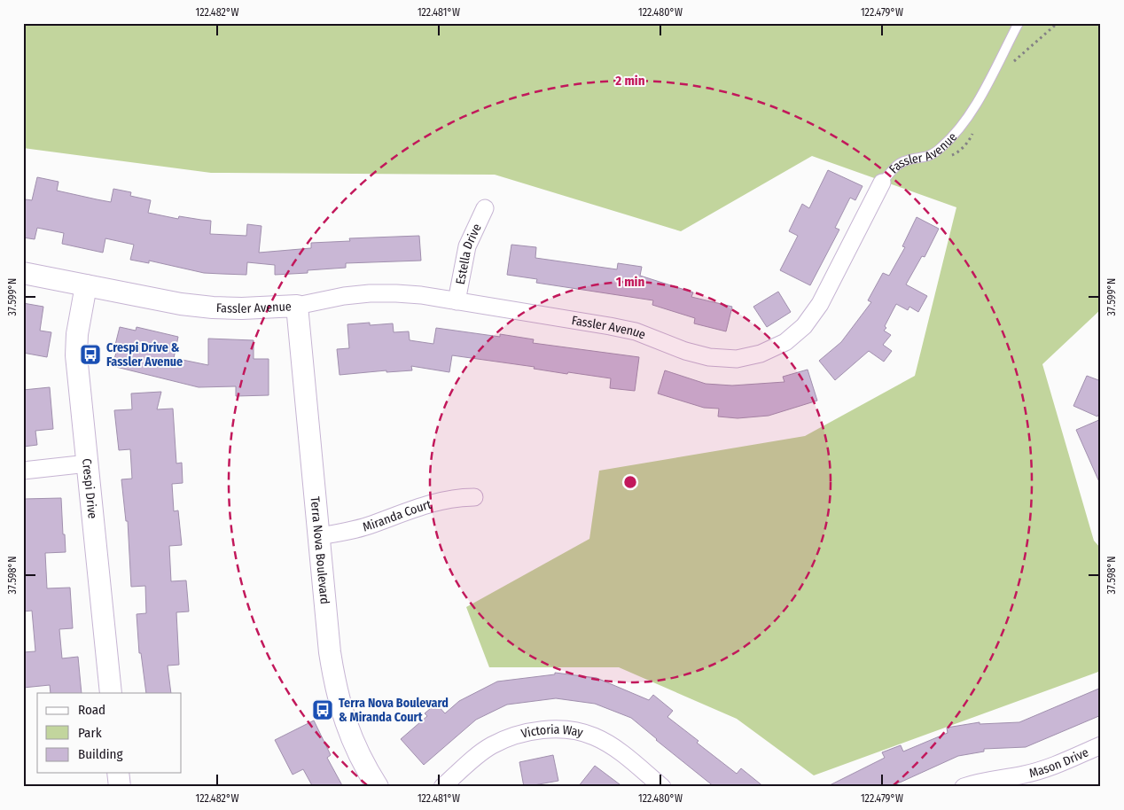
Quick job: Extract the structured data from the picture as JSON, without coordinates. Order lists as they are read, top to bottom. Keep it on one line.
{"streets":{"street":["Fassler Avenue","Estella Drive","Crespi Drive","Miranda Court","Terra Nova Boulevard","Victoria Way","Mason Drive"]},"crossings":[["Fassler Avenue","Estella Drive"],["Fassler Avenue","Crespi Drive"],["Fassler Avenue","Terra Nova Boulevard"],["Miranda Court","Terra Nova Boulevard"]],"places":{"bus stop":["Crespi Drive & Fassler Avenue","Terra Nova Boulevard & Miranda Court"]},"legend":["Road","Park","Building"],"coordinates":["122.482°W","122.481°W","122.480°W","122.479°W","37.599°N","37.598°N"],"rings":["2 min","1 min"]}
